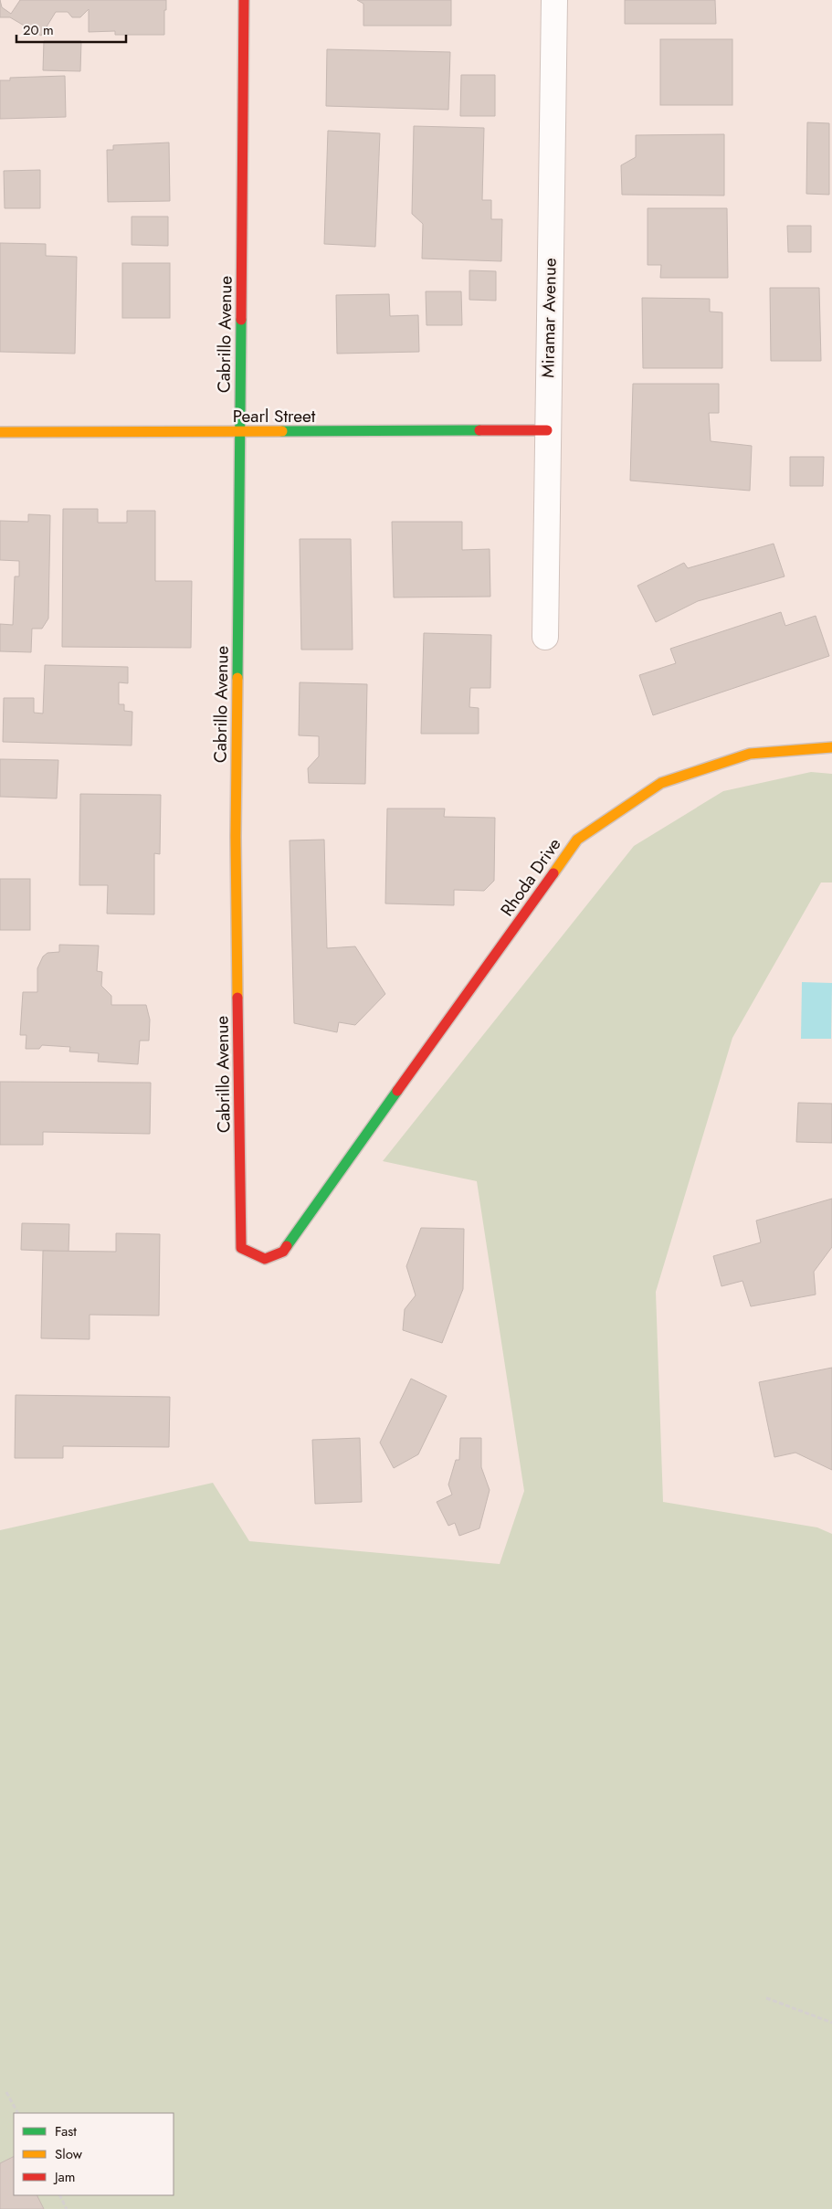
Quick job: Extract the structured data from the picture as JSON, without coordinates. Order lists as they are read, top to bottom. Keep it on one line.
{"streets":{"street":["Miramar Avenue","Cabrillo Avenue","Pearl Street","Rhoda Drive"]},"crossings":[["Miramar Avenue","Pearl Street"],["Cabrillo Avenue","Pearl Street"],["Cabrillo Avenue","Rhoda Drive"]],"legend":["Fast","Slow","Jam"],"scale_bar":"20 m"}
